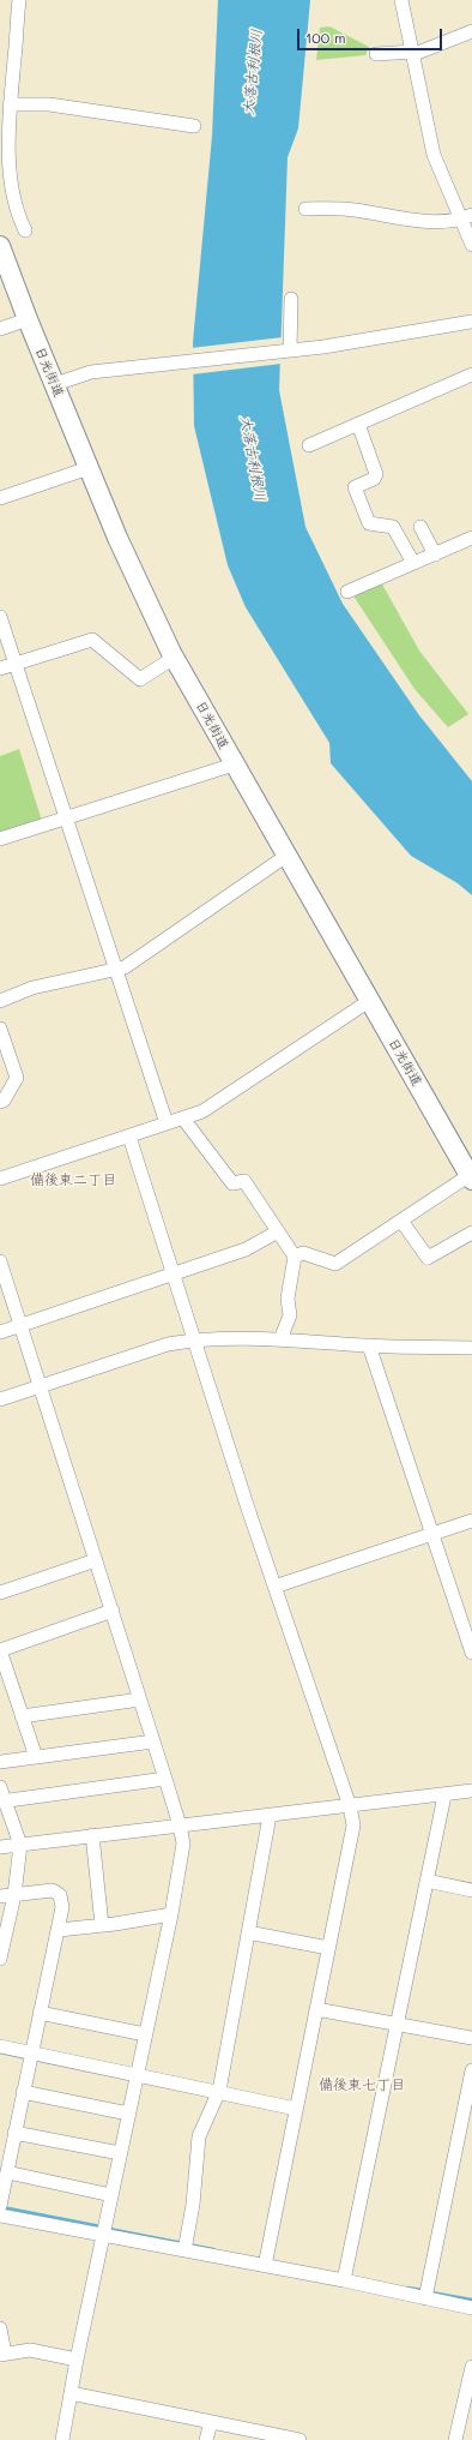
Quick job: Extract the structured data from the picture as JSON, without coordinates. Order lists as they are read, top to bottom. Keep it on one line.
{"streets":{"highway":["日光街道"]},"districts":["備後東二丁目","備後東七丁目"],"water":["大落古利根川"],"scale_bar":"100 m"}
